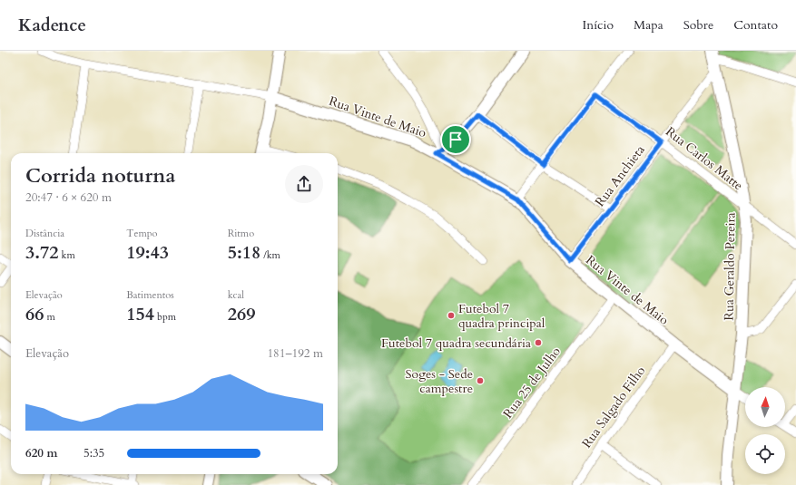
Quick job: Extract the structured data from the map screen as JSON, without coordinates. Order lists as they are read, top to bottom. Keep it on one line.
{"streets":{"street":["Rua Vinte de Maio","Rua Carlos Matte","Rua Anchieta","Rua Geraldo Pereira","Rua 25 de Julho","Rua Salgado Filho"]},"crossings":[["Rua Vinte de Maio","Rua Anchieta"],["Rua Vinte de Maio","Rua Geraldo Pereira"],["Rua Vinte de Maio","Rua 25 de Julho"],["Rua Vinte de Maio","Rua Salgado Filho"],["Rua Carlos Matte","Rua Anchieta"],["Rua Carlos Matte","Rua Geraldo Pereira"],["Rua Anchieta","Rua Geraldo Pereira"]],"places":["Futebol 7 quadra principal","Futebol 7 quadra secundária","Soges - Sede campestre"],"north":"top","page":{"header":"Kadence","nav":["Início","Mapa","Sobre","Contato"],"heading":["Corrida noturna","20:47 · 6 × 620 m"],"stats":[["Distância","3.72 km"],["Tempo","19:43"],["Ritmo","5:18 /km"],["Elevação","66 m"],["Batimentos","154 bpm"],["kcal","269"]],"chart":["Elevação","181–192 m"],"list":[{"name":"620 m","note":"5:35"}]}}
